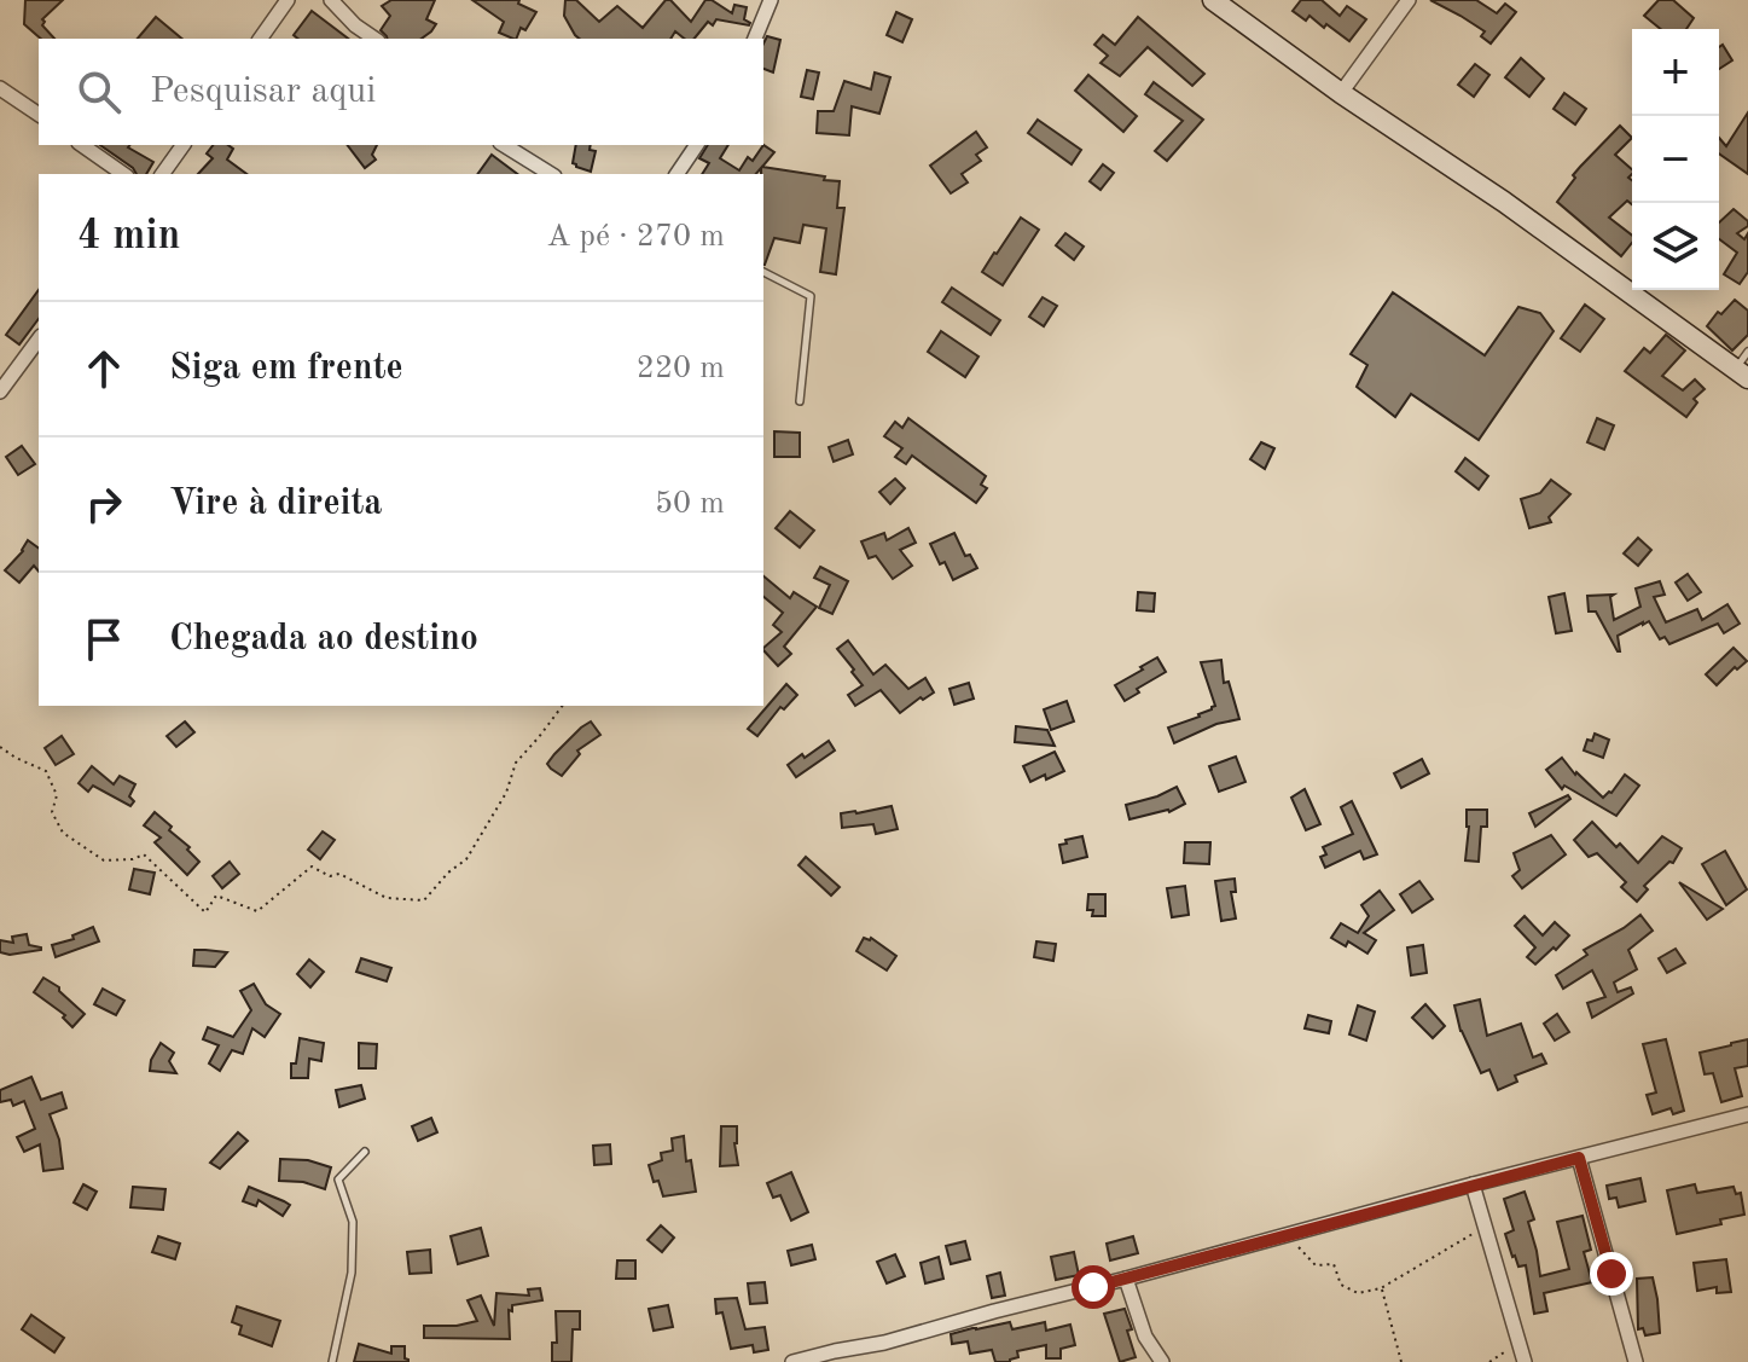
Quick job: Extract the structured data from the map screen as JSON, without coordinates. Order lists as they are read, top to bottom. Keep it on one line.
{"page":{"map_buttons":["+","−"],"search":"Pesquisar aqui","heading":["4 min","A pé · 270 m"],"list":[["Siga em frente","220 m"],["Vire à direita","50 m"],"Chegada ao destino"]}}
